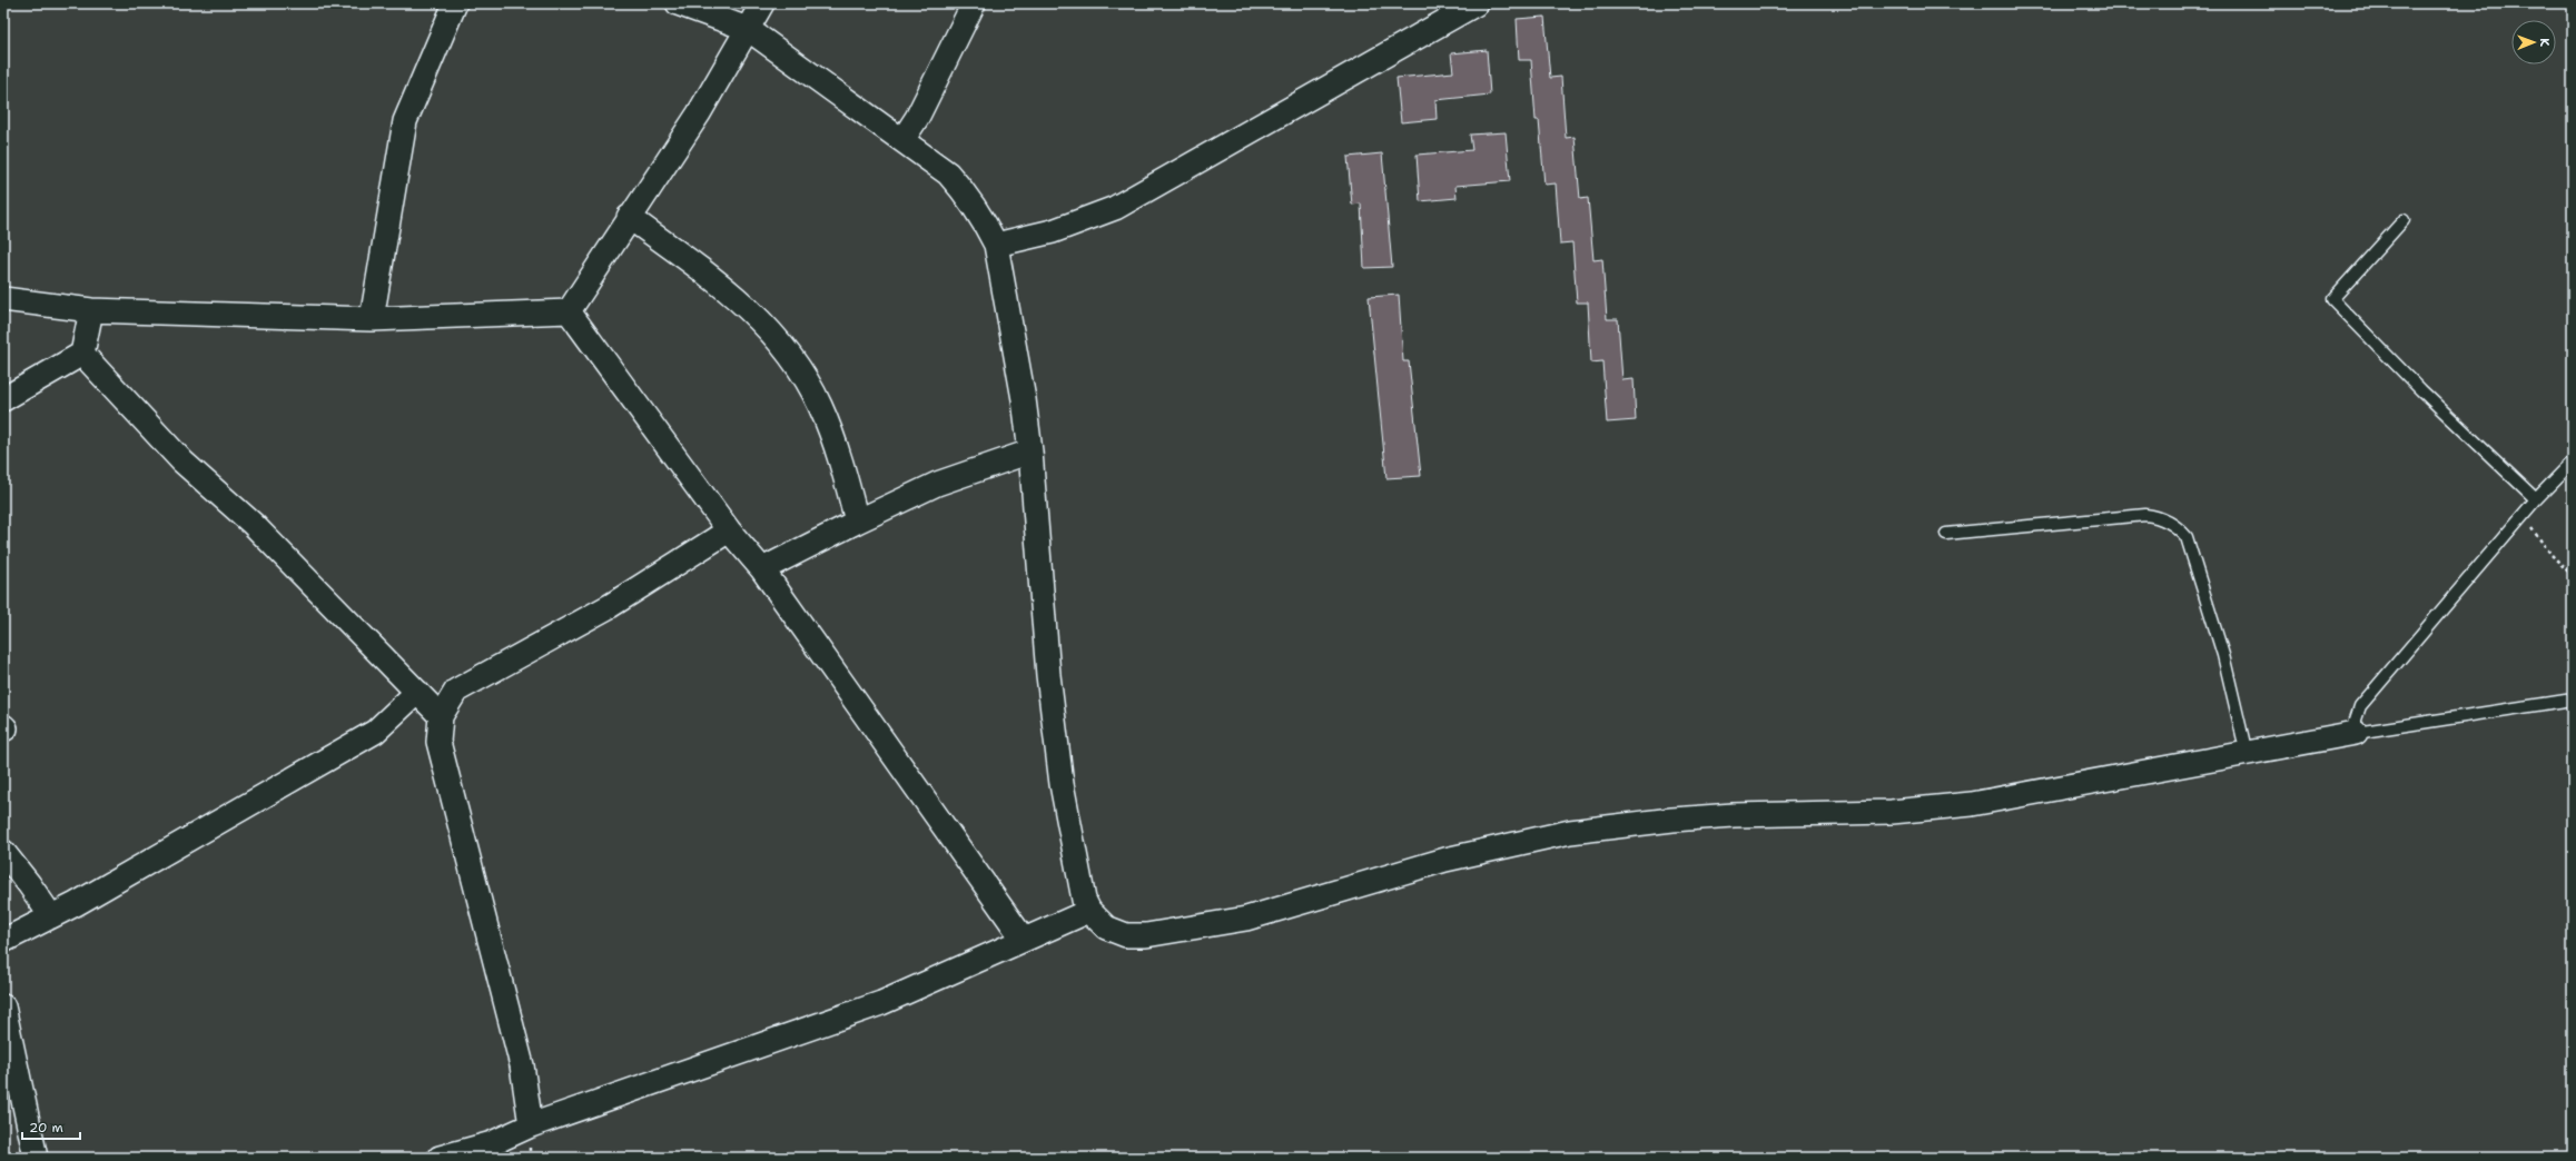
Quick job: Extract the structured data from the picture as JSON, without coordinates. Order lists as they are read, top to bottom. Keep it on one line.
{"scale_bar":"20 m","north":"right"}
